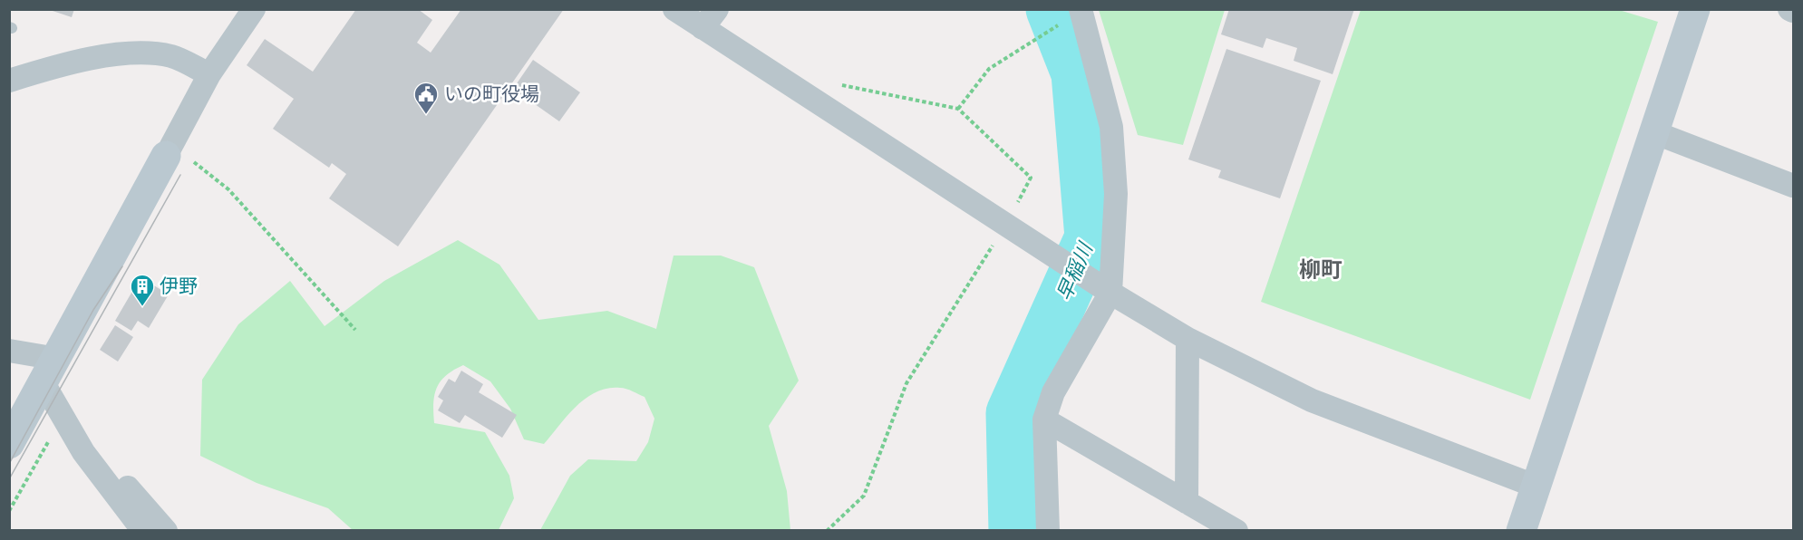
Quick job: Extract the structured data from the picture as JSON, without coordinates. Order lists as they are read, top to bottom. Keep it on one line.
{"districts":["柳町"],"water":["早稲川"],"places":{"public building":["いの町役場"],"building":["伊野"]}}
